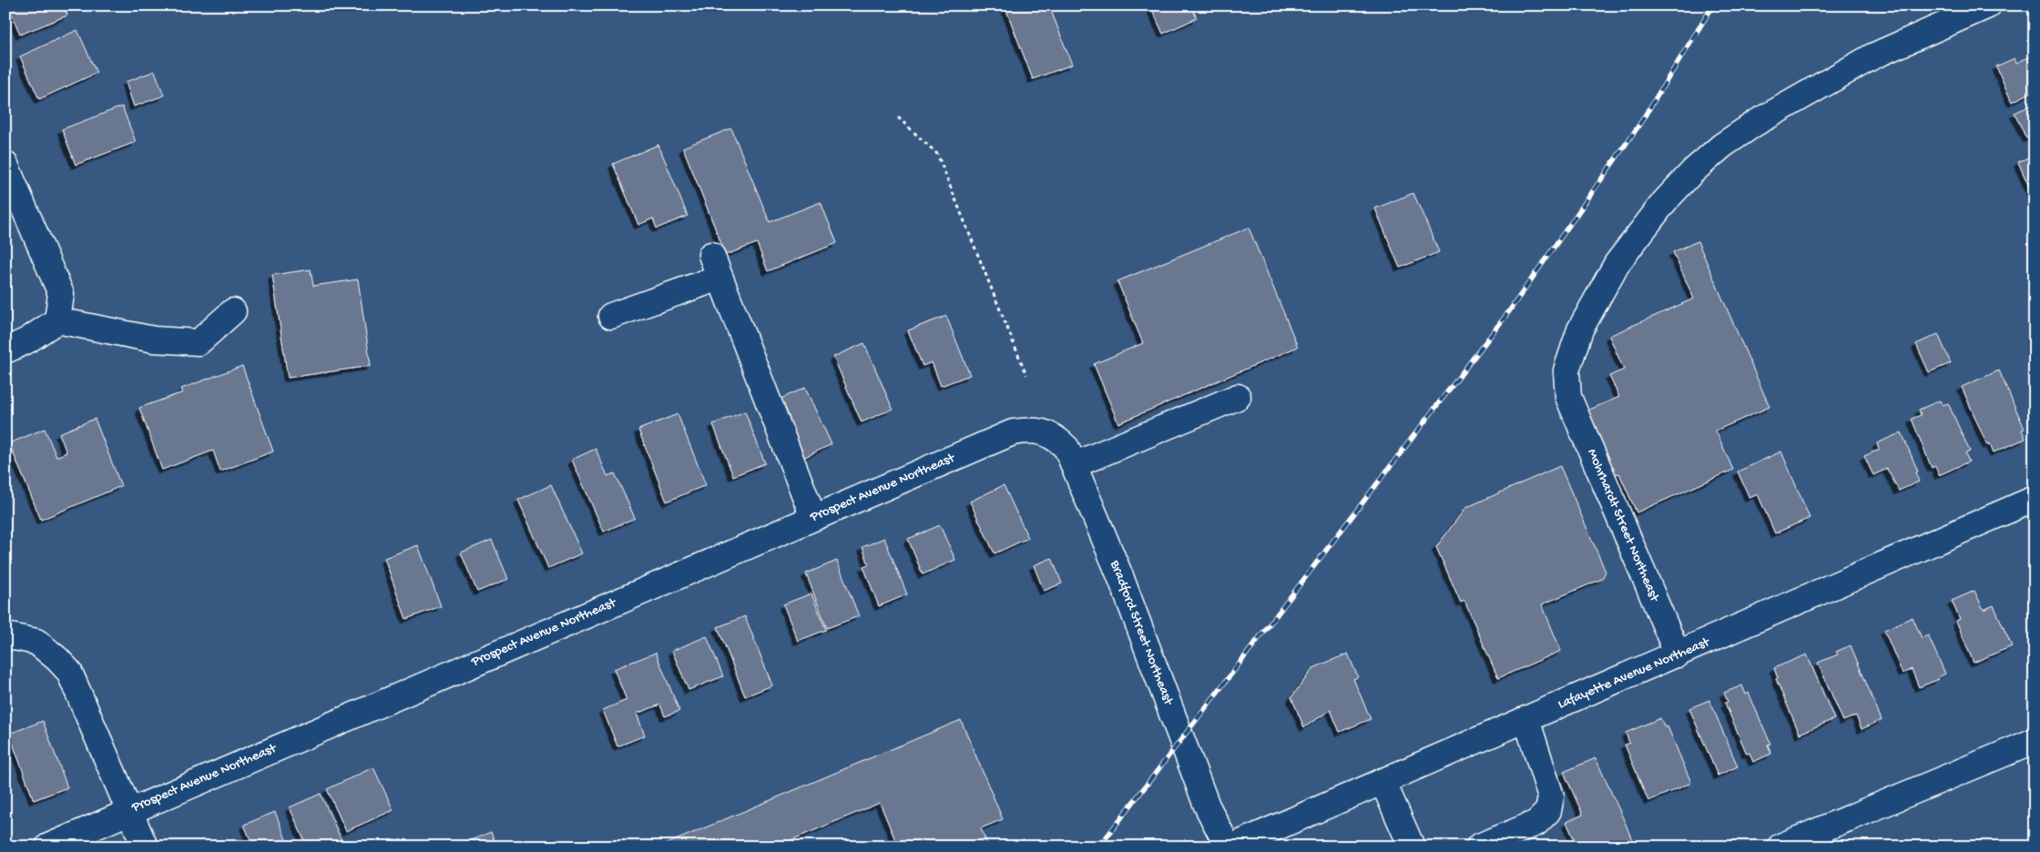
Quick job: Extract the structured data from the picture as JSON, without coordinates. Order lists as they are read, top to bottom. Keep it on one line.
{"streets":{"street":["Prospect Avenue Northeast","Mohrhardt Street Northeast","Bradford Street Northeast","Lafayette Avenue Northeast"]},"crossings":[["Prospect Avenue Northeast","Bradford Street Northeast"],["Mohrhardt Street Northeast","Lafayette Avenue Northeast"]]}
